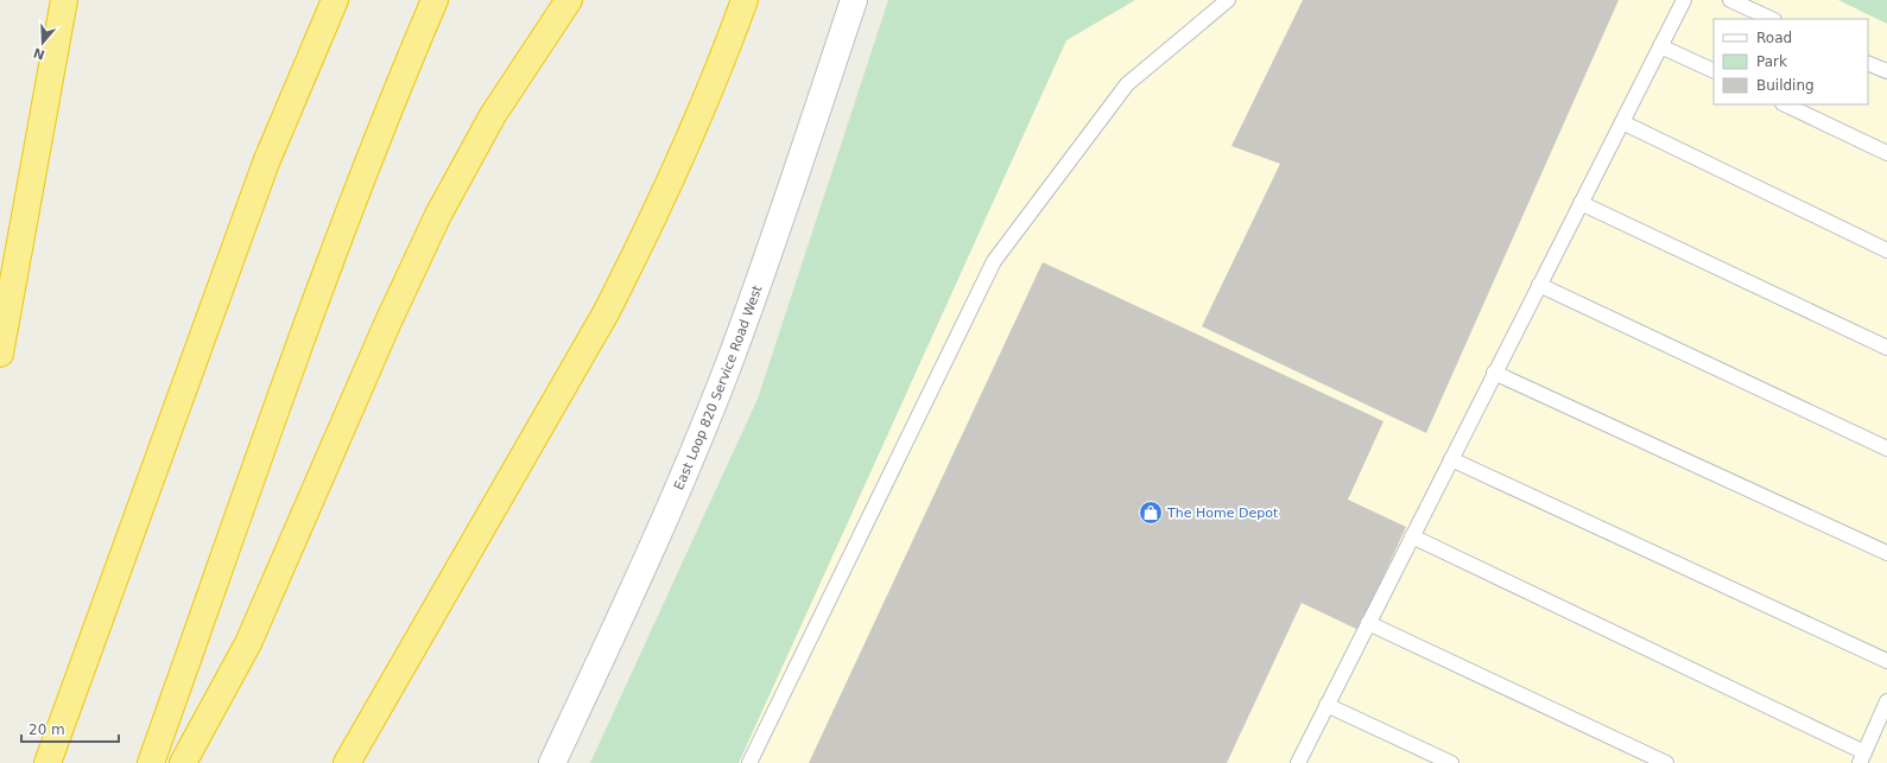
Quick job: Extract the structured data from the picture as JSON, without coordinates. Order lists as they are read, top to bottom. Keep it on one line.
{"streets":{"main road":["East Loop 820 Service Road West"]},"places":{"shop":["The Home Depot"]},"legend":["Road","Park","Building"],"scale_bar":"20 m","north":"bottom"}
